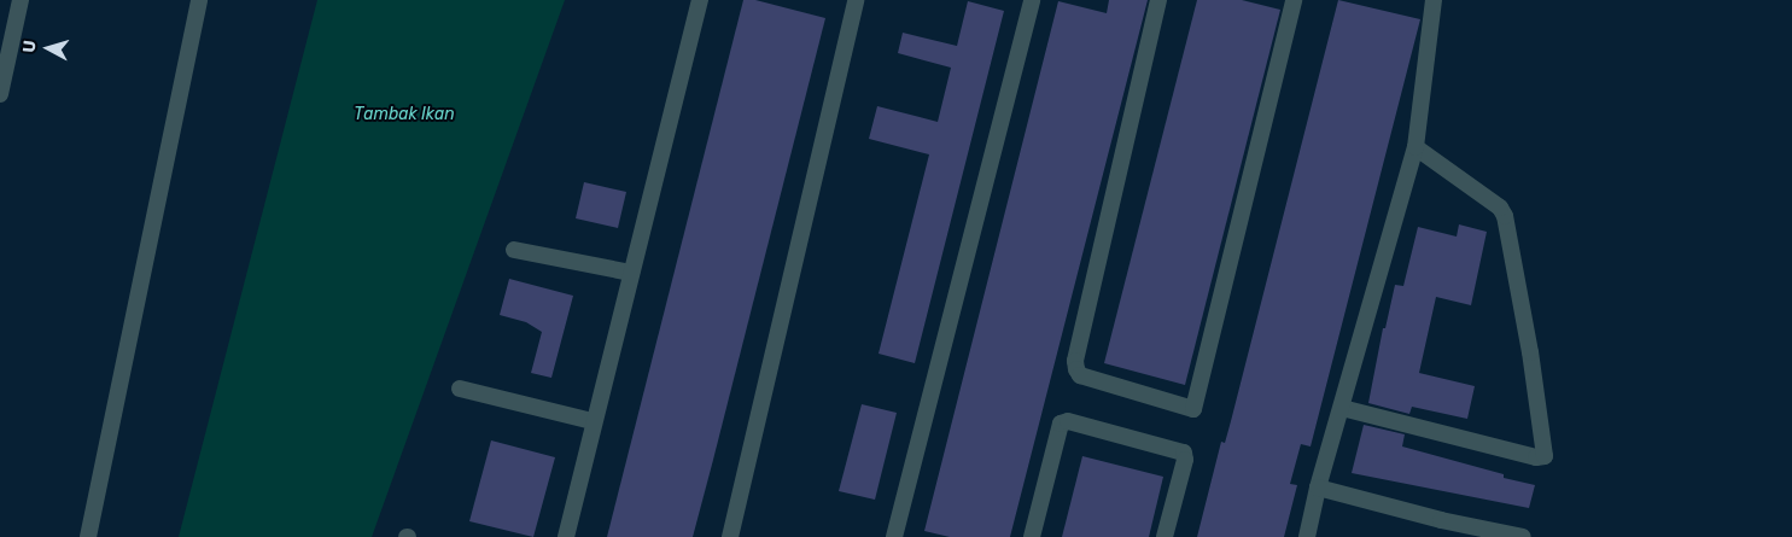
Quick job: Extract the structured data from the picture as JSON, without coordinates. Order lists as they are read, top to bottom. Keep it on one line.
{"water":["Tambak Ikan"],"north":"left"}
